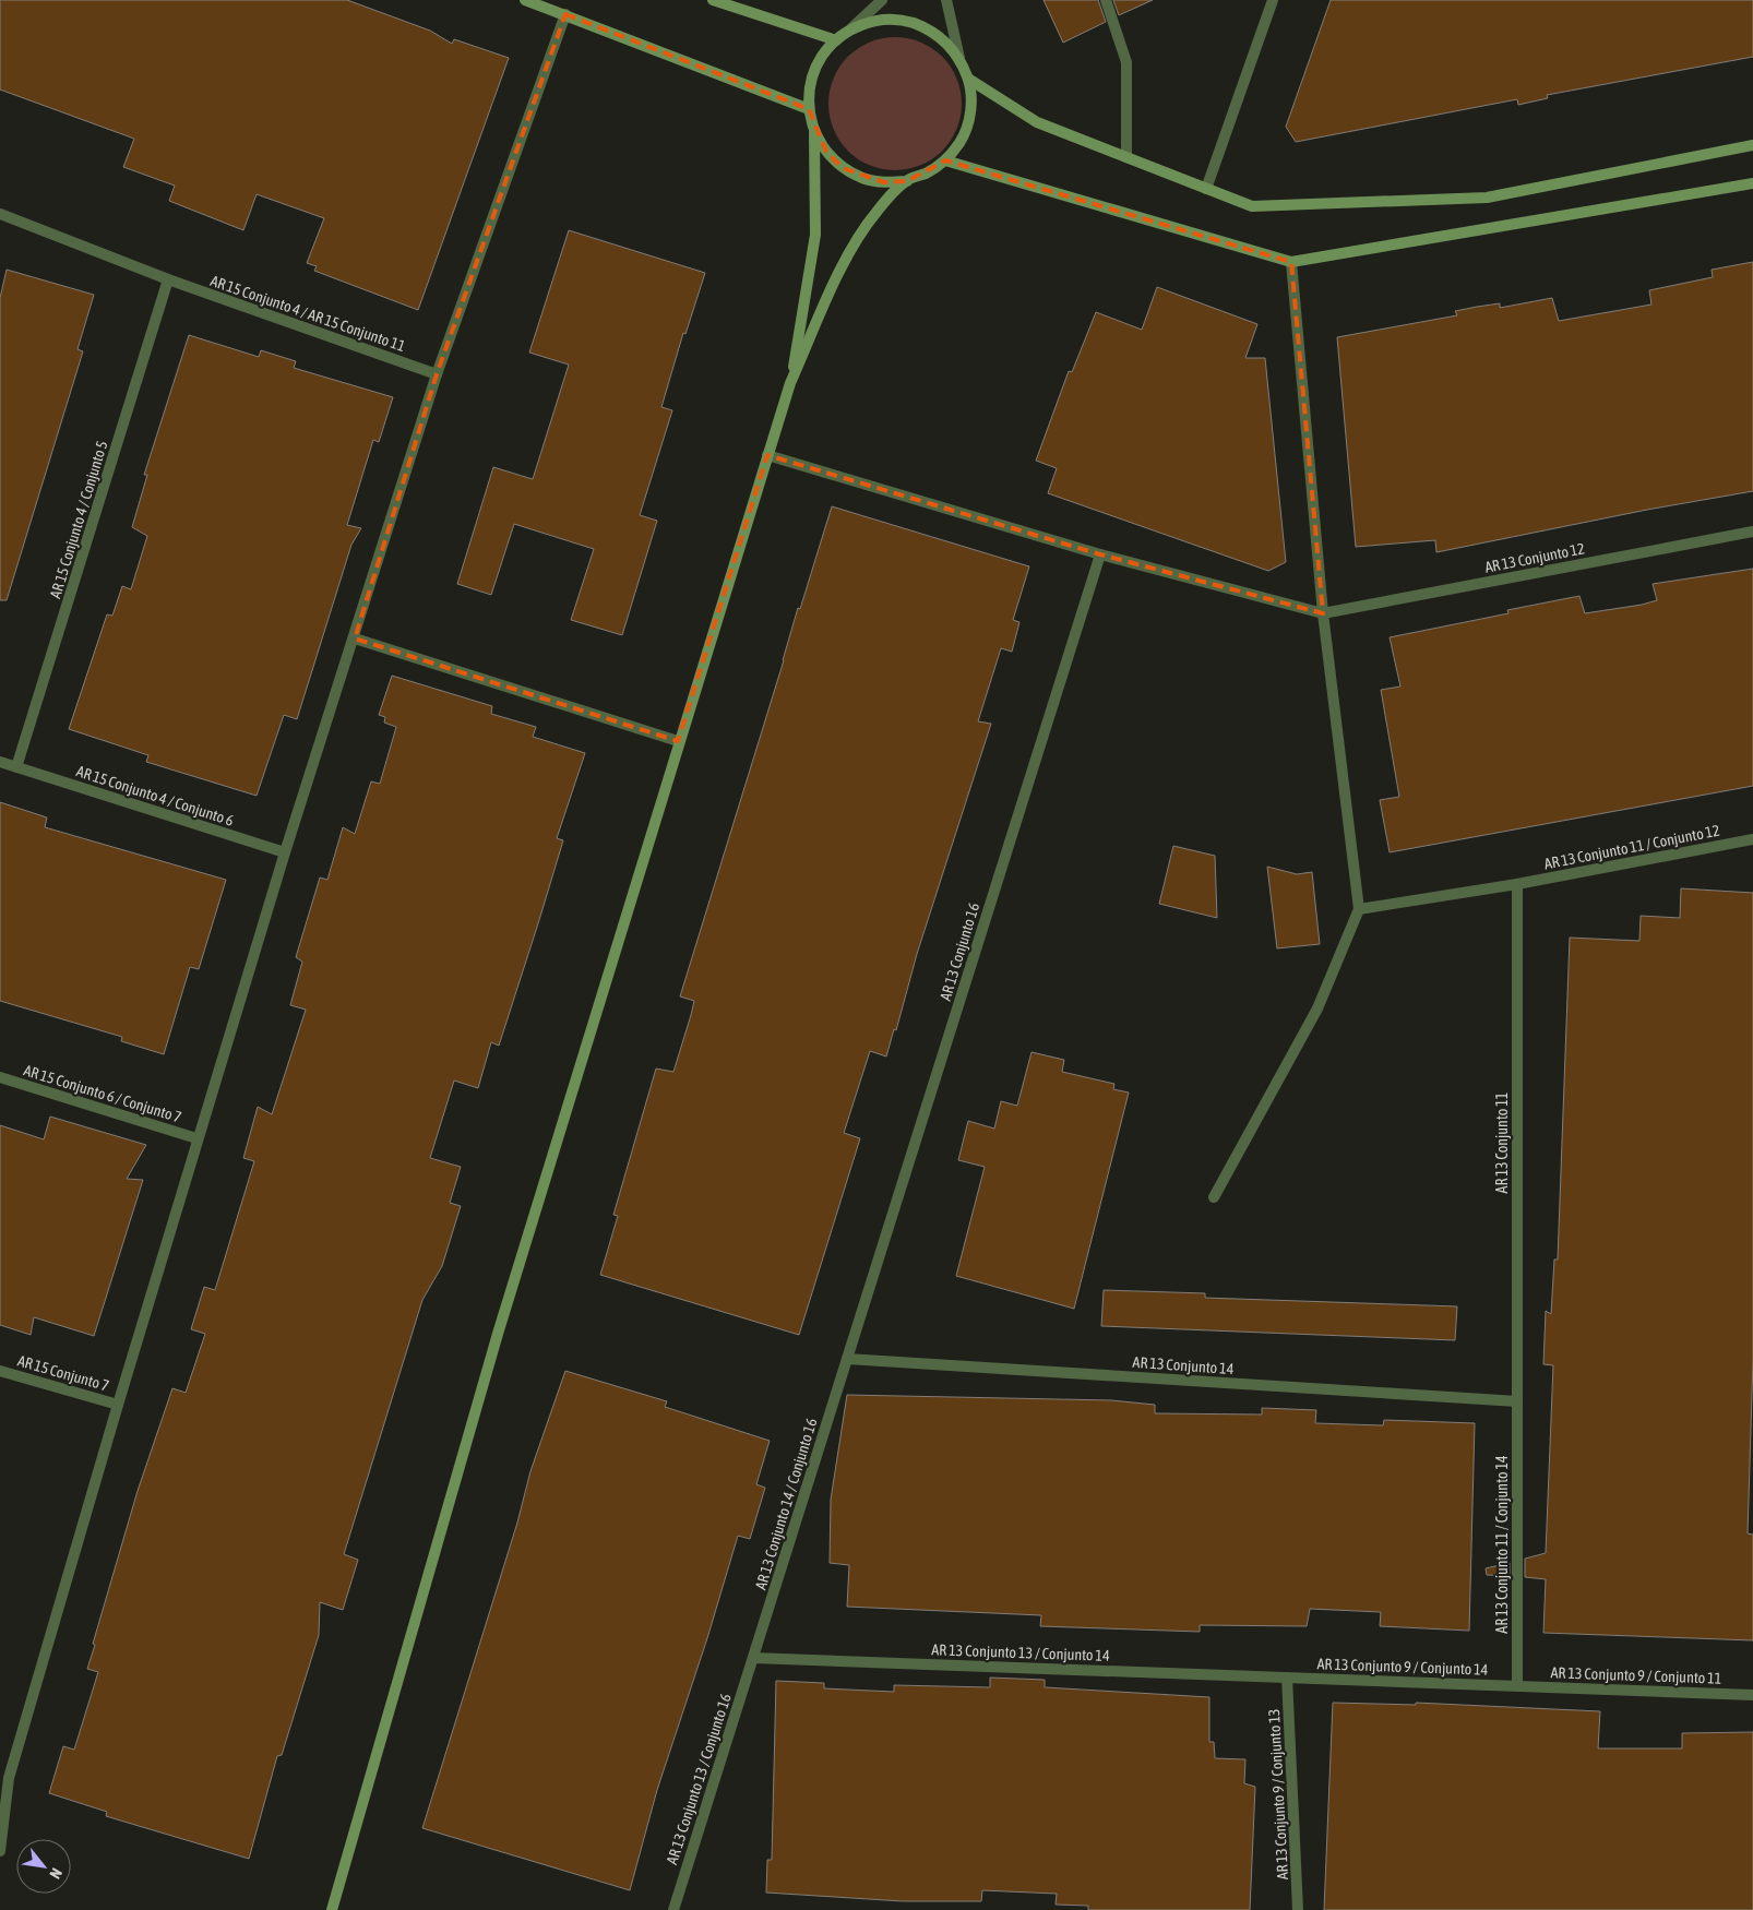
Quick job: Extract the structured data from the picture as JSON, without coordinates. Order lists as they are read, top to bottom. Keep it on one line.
{"streets":{"street":["AR 15 Conjunto 4 / AR 15 Conjunto 11","AR 15 Conjunto 4 / Conjunto 5","AR 13 Conjunto 12","AR 15 Conjunto 4 / Conjunto 6","AR 13 Conjunto 11 / Conjunto 12","AR 13 Conjunto 16","AR 15 Conjunto 6 / Conjunto 7","AR 13 Conjunto 11","AR 13 Conjunto 14","AR 15 Conjunto 7","AR 13 Conjunto 14 / Conjunto 16","AR 13 Conjunto 11 / Conjunto 14","AR 13 Conjunto 13 / Conjunto 14","AR 13 Conjunto 9 / Conjunto 14","AR 13 Conjunto 9 / Conjunto 11","AR 13 Conjunto 13 / Conjunto 16","AR 13 Conjunto 9 / Conjunto 13"]},"crossings":[["AR 15 Conjunto 4 / AR 15 Conjunto 11","AR 15 Conjunto 4 / Conjunto 5"],["AR 15 Conjunto 4 / Conjunto 5","AR 15 Conjunto 4 / Conjunto 6"],["AR 13 Conjunto 11 / Conjunto 12","AR 13 Conjunto 11"],["AR 13 Conjunto 16","AR 13 Conjunto 14"],["AR 13 Conjunto 16","AR 13 Conjunto 14 / Conjunto 16"],["AR 13 Conjunto 11","AR 13 Conjunto 14"],["AR 13 Conjunto 11","AR 13 Conjunto 11 / Conjunto 14"],["AR 13 Conjunto 14","AR 13 Conjunto 14 / Conjunto 16"],["AR 13 Conjunto 14","AR 13 Conjunto 11 / Conjunto 14"],["AR 13 Conjunto 14 / Conjunto 16","AR 13 Conjunto 13 / Conjunto 14"],["AR 13 Conjunto 14 / Conjunto 16","AR 13 Conjunto 13 / Conjunto 16"],["AR 13 Conjunto 11 / Conjunto 14","AR 13 Conjunto 9 / Conjunto 14"],["AR 13 Conjunto 11 / Conjunto 14","AR 13 Conjunto 9 / Conjunto 11"],["AR 13 Conjunto 13 / Conjunto 14","AR 13 Conjunto 9 / Conjunto 14"],["AR 13 Conjunto 13 / Conjunto 14","AR 13 Conjunto 13 / Conjunto 16"],["AR 13 Conjunto 13 / Conjunto 14","AR 13 Conjunto 9 / Conjunto 13"],["AR 13 Conjunto 9 / Conjunto 14","AR 13 Conjunto 9 / Conjunto 11"],["AR 13 Conjunto 9 / Conjunto 14","AR 13 Conjunto 9 / Conjunto 13"]],"north":"bottom right"}
